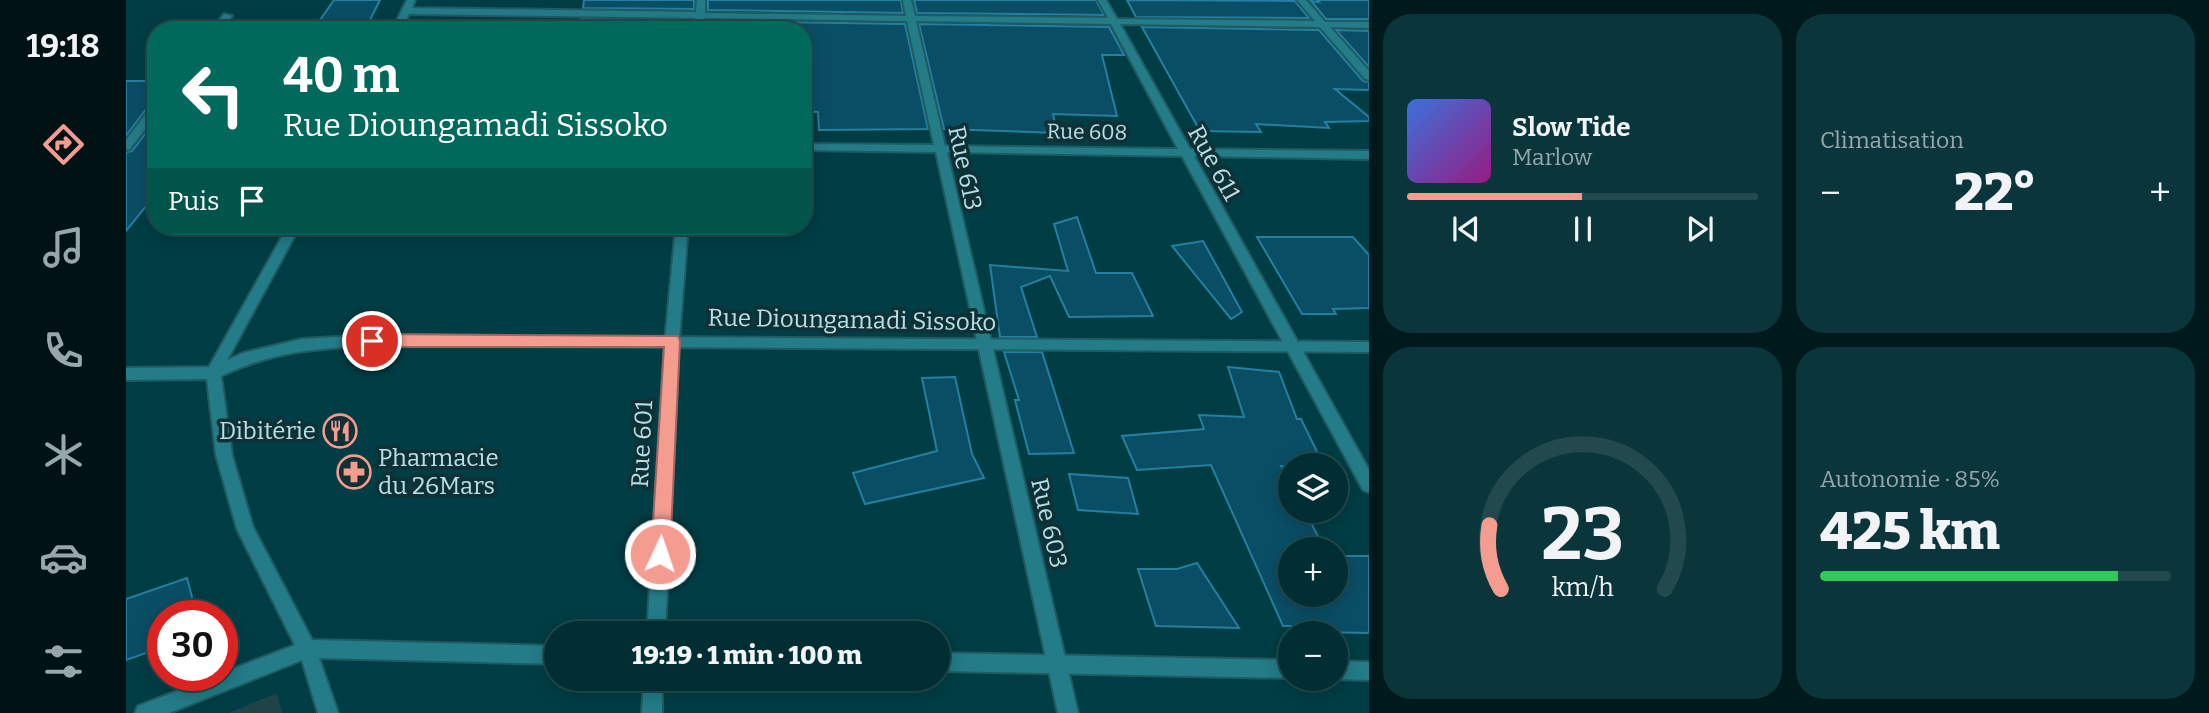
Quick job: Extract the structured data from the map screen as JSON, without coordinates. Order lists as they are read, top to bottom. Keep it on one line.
{"streets":{"street":["Rue 608","Rue 611","Rue 613","Rue Dioungamadi Sissoko","Rue 601","Rue 603"]},"crossings":[["Rue 608","Rue 611"],["Rue 608","Rue 613"],["Rue 611","Rue Dioungamadi Sissoko"],["Rue 613","Rue Dioungamadi Sissoko"],["Rue 613","Rue 603"],["Rue Dioungamadi Sissoko","Rue 601"],["Rue Dioungamadi Sissoko","Rue 603"]],"places":{"restaurant":["Dibitérie"],"pharmacy":["Pharmacie du 26Mars"]},"page":{"tabs":"19:18","tile":["Climatisation",["Autonomie · 85%","425 km"]],"turn":["40 m","Rue Dioungamadi Sissoko"],"song":["Slow Tide","Marlow"],"heat":["−","22°","+"],"then":"Puis","map_buttons":["+","−"],"limit":"30","trip":"19:19 · 1 min · 100 m","gauge":["23","km/h"]}}
